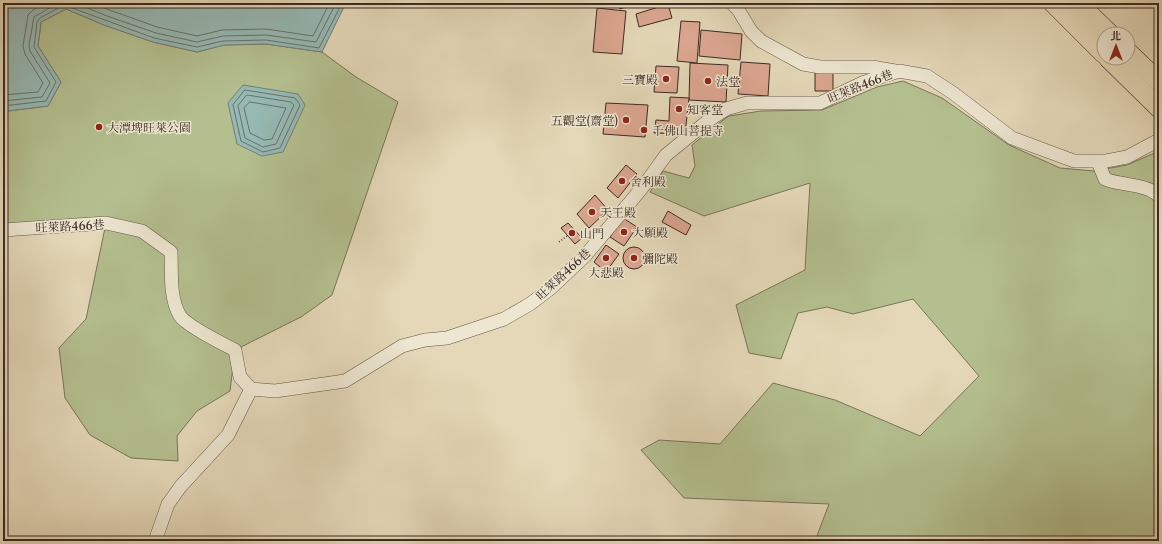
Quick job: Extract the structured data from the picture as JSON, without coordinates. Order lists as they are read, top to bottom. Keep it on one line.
{"streets":{"lane":["旺萊路466巷"]},"places":["三寶殿","法堂","知客堂","五觀堂(齋堂)","大潭埤旺萊公園","千佛山菩提寺","舍利殿","天王殿","大願殿","山門","大悲殿","彌陀殿"],"north":"top"}
